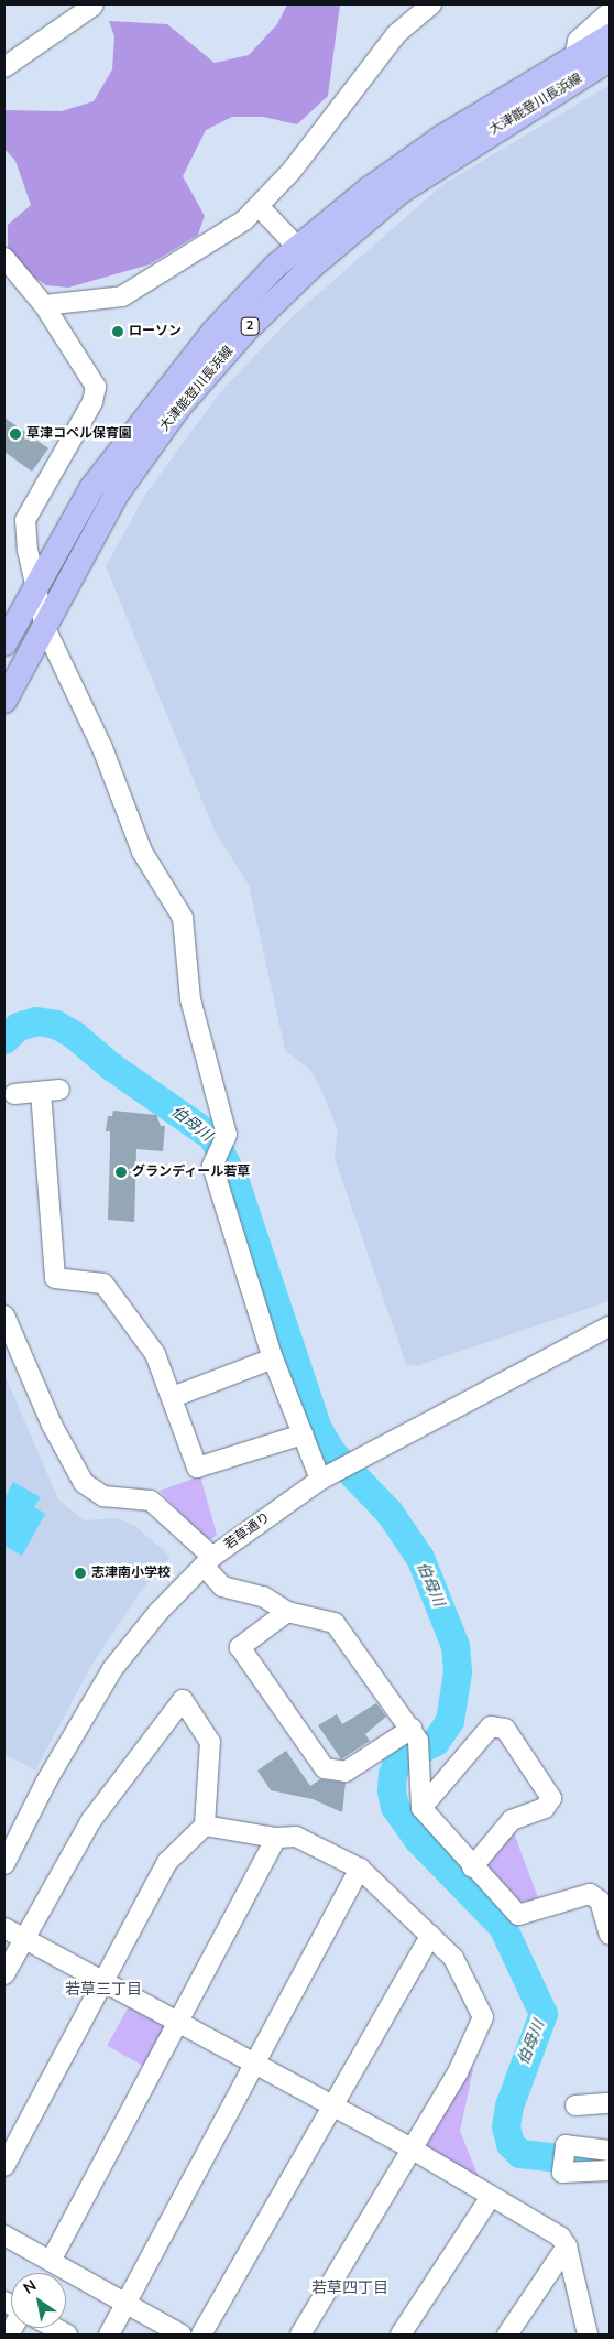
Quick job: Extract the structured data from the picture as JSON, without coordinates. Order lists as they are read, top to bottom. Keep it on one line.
{"streets":{"main road":["大津能登川長浜線","2"],"street":["若草通り"]},"districts":["若草三丁目","若草四丁目"],"water":["伯母川"],"places":["ローソン","草津コペル保育園","グランディール若草","志津南小学校"],"north":"top left"}
